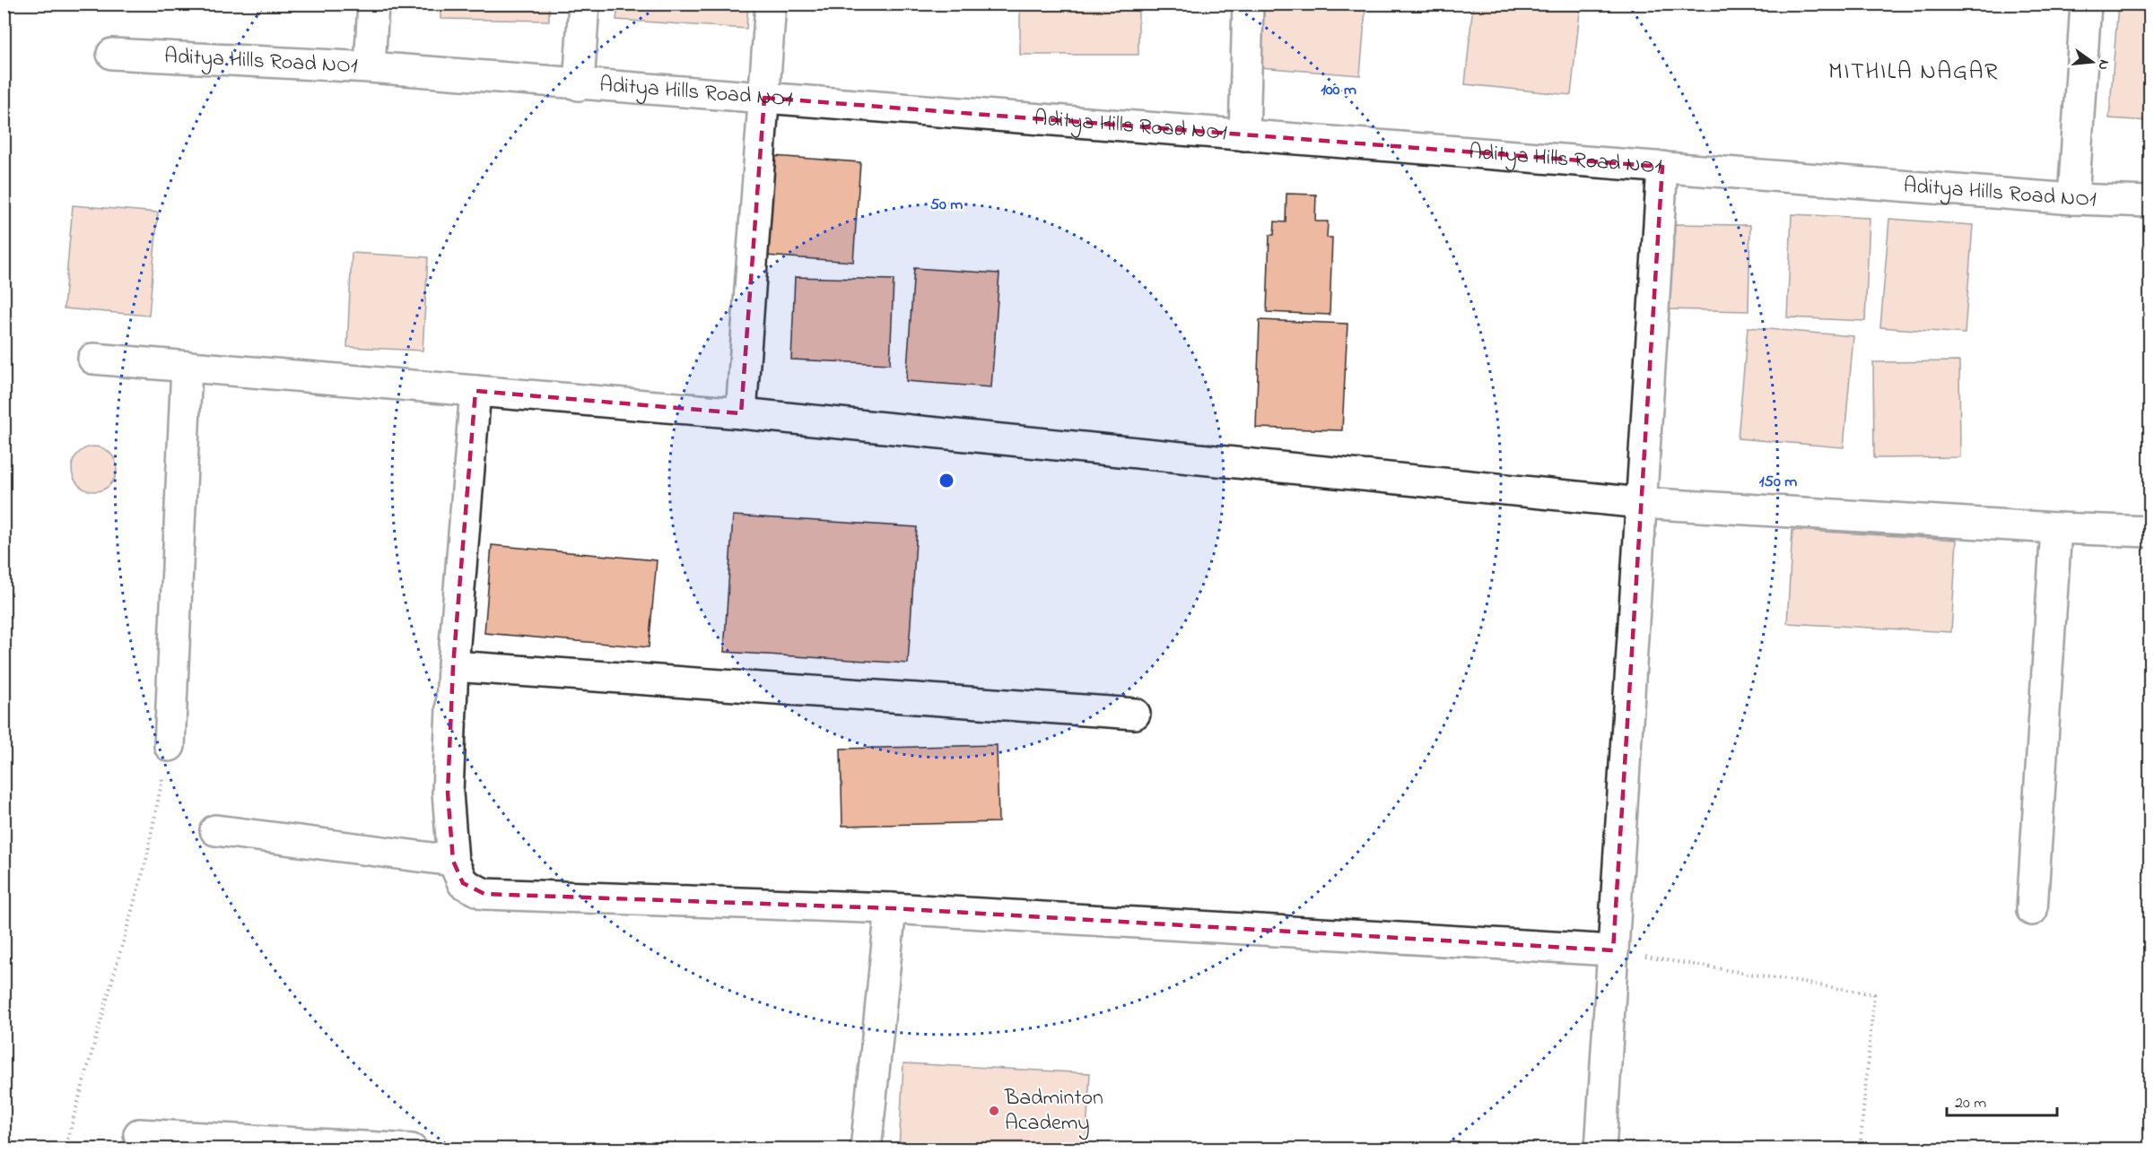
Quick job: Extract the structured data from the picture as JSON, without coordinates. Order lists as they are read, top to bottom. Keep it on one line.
{"streets":{"street":["Aditya Hills Road NO1"]},"districts":["MITHILA NAGAR"],"places":["Badminton Academy"],"scale_bar":"20 m","north":"right","rings":["100 m","50 m","150 m"]}
